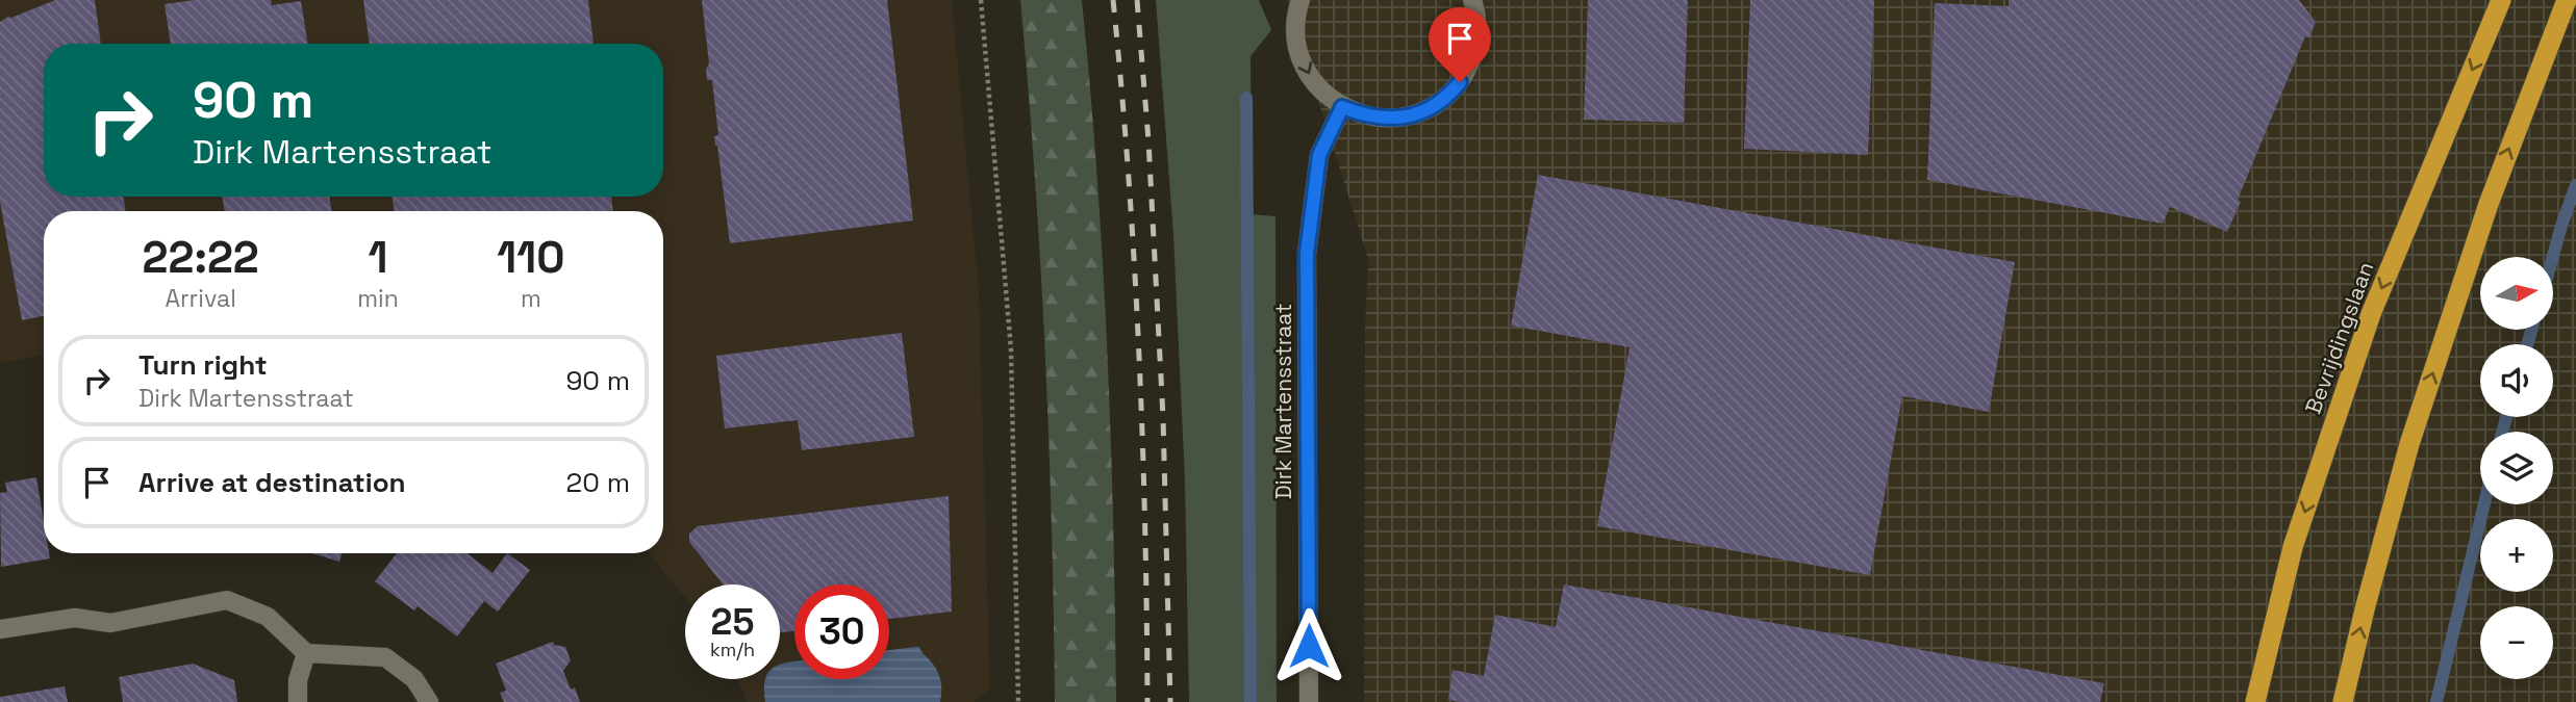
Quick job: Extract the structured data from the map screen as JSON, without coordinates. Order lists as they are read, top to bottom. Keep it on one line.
{"streets":{"highway":["Bevrijdingslaan"],"street":["Dirk Martensstraat"]},"north":"right","page":{"turn":["90 m","Dirk Martensstraat"],"eta":["22:22","Arrival","1","min","110","m"],"map_buttons":["+","−"],"list":[{"name":"Turn right","note":"Dirk Martensstraat","value":"90 m"},{"name":"Arrive at destination","value":"20 m"}],"speed":"25 km/h","limit":"30"}}
